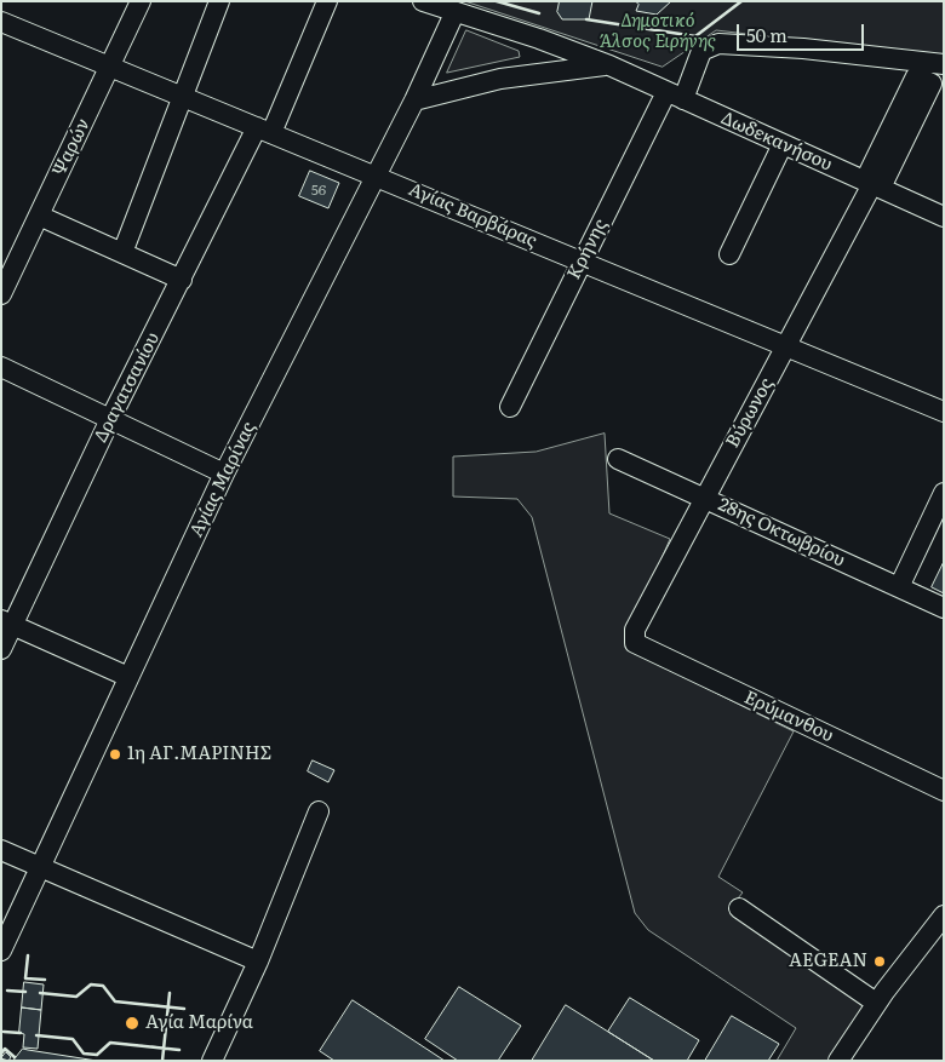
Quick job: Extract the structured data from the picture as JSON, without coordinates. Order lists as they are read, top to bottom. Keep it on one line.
{"streets":{"street":["Δωδεκανήσου","Ψαρών","Αγίας Βαρβάρας","Κρήνης","Δραγατσανίου","Βύρωνος","Αγίας Μαρίνας","28ης Οκτωβρίου","Ερύμανθου"]},"crossings":[["Δωδεκανήσου","Κρήνης"],["Δωδεκανήσου","Βύρωνος"],["Δωδεκανήσου","Αγίας Μαρίνας"],["Ψαρών","Αγίας Βαρβάρας"],["Αγίας Βαρβάρας","Κρήνης"],["Αγίας Βαρβάρας","Δραγατσανίου"],["Αγίας Βαρβάρας","Βύρωνος"],["Αγίας Βαρβάρας","Αγίας Μαρίνας"],["Κρήνης","Βύρωνος"],["Βύρωνος","28ης Οκτωβρίου"],["Βύρωνος","Ερύμανθου"]],"parks":["Δημοτικό Άλσος Ειρήνης"],"places":["1η ΑΓ.ΜΑΡΙΝΗΣ","AEGEAN","Αγία Μαρίνα"],"house_numbers":["56"],"scale_bar":"50 m"}
